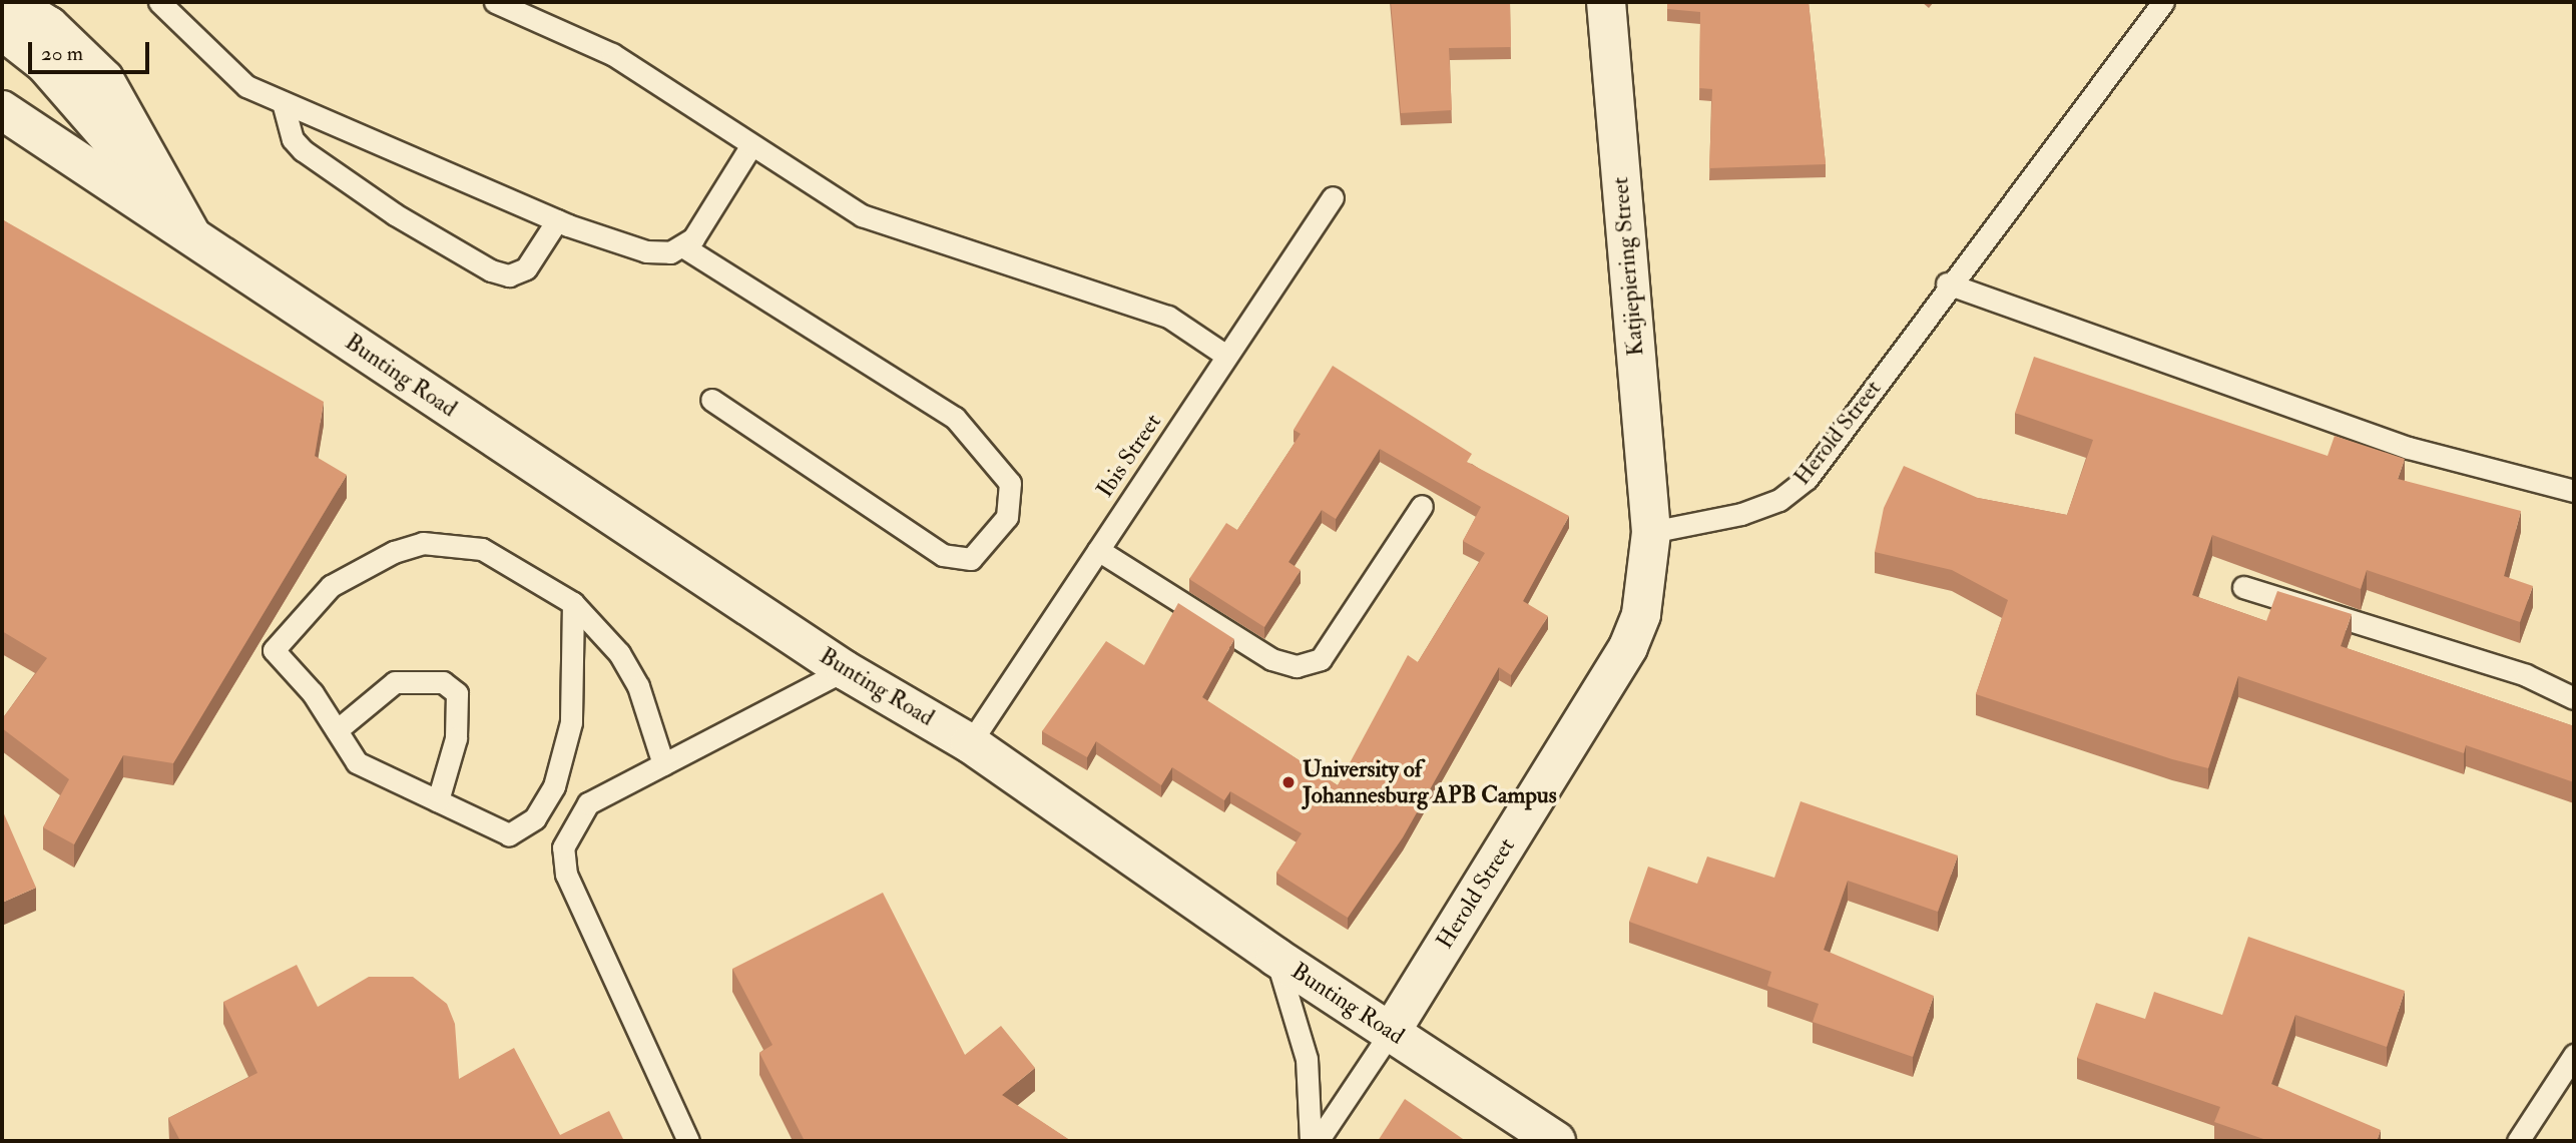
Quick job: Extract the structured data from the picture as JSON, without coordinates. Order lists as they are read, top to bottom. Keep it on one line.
{"streets":{"street":["Katjiepiering Street","Bunting Road","Herold Street"],"lane":["Ibis Street"]},"crossings":[["Katjiepiering Street","Herold Street"],["Bunting Road","Herold Street"],["Bunting Road","Ibis Street"]],"places":["University of Johannesburg APB Campus"],"scale_bar":"20 m"}
